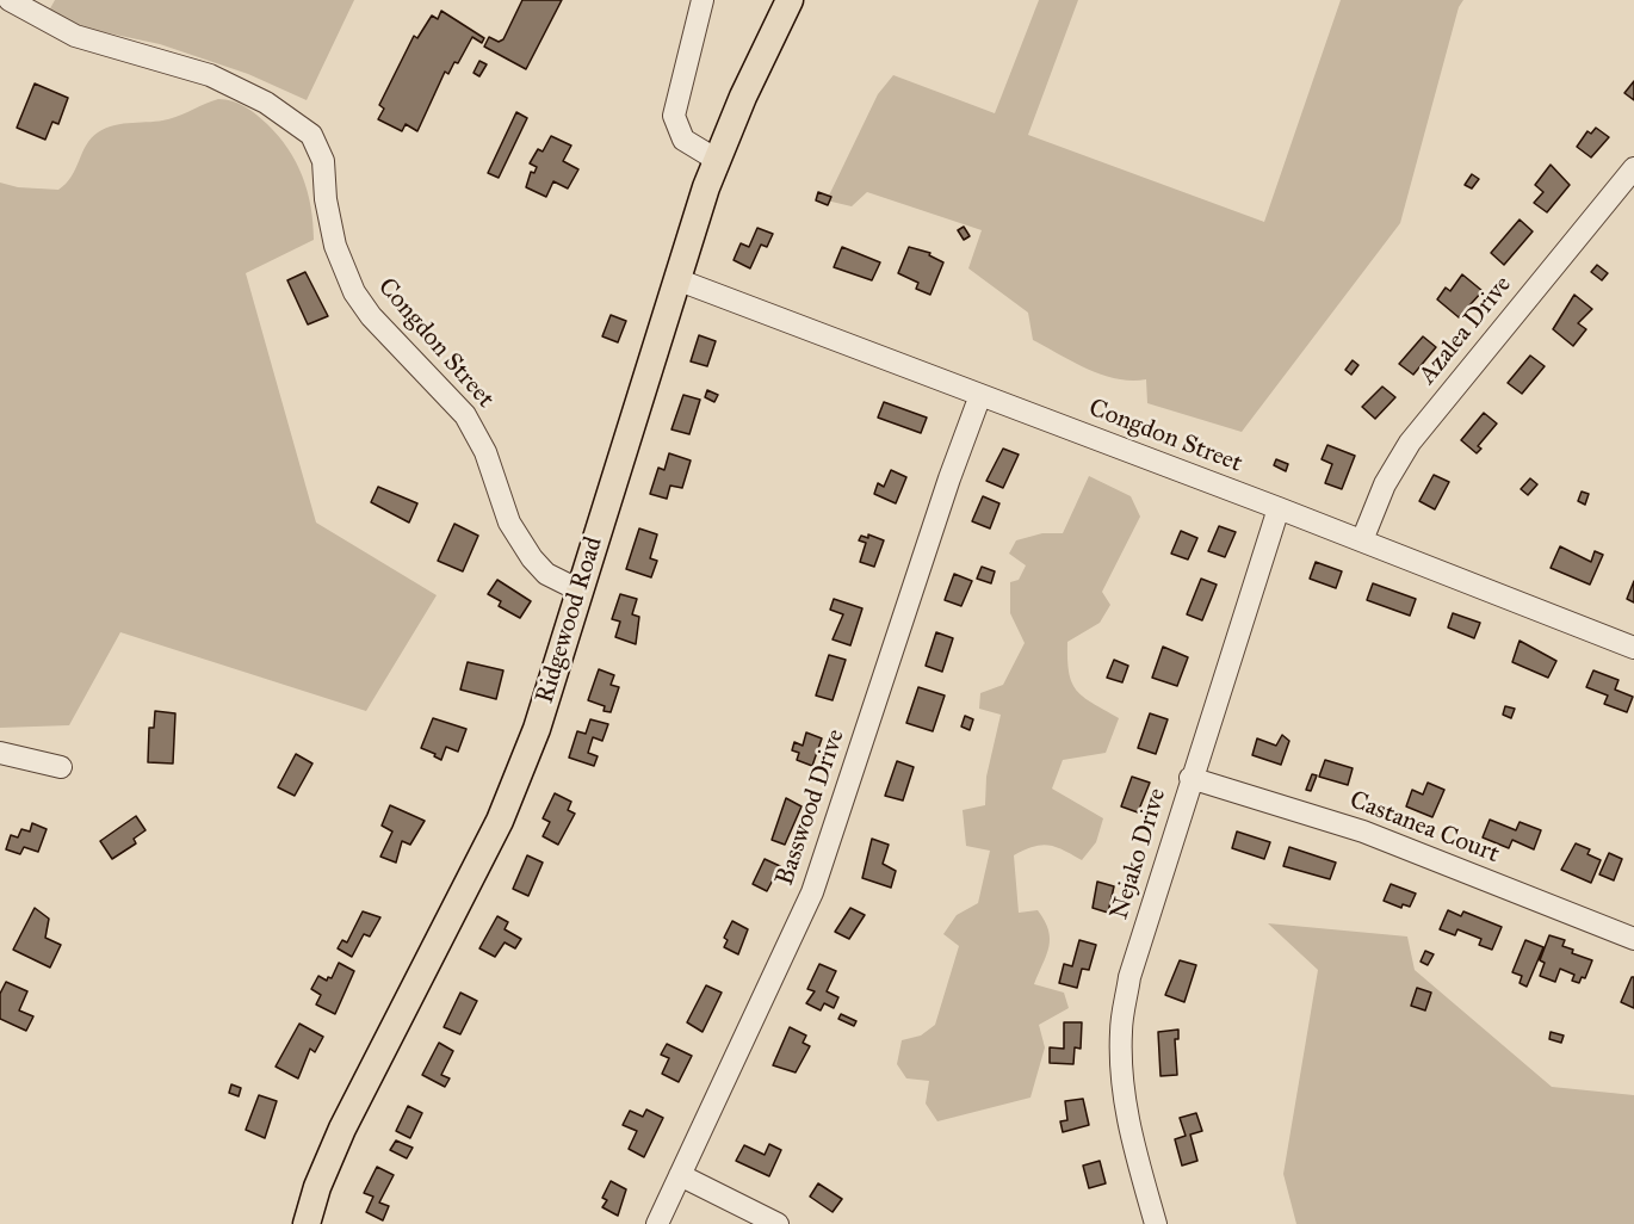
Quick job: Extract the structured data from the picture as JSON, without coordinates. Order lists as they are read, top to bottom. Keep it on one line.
{"streets":{"main road":["Ridgewood Road"],"street":["Azalea Drive","Congdon Street","Basswood Drive","Castanea Court","Nejako Drive"]},"crossings":[["Azalea Drive","Congdon Street"],["Congdon Street","Ridgewood Road"],["Congdon Street","Basswood Drive"],["Congdon Street","Nejako Drive"],["Castanea Court","Nejako Drive"]]}
